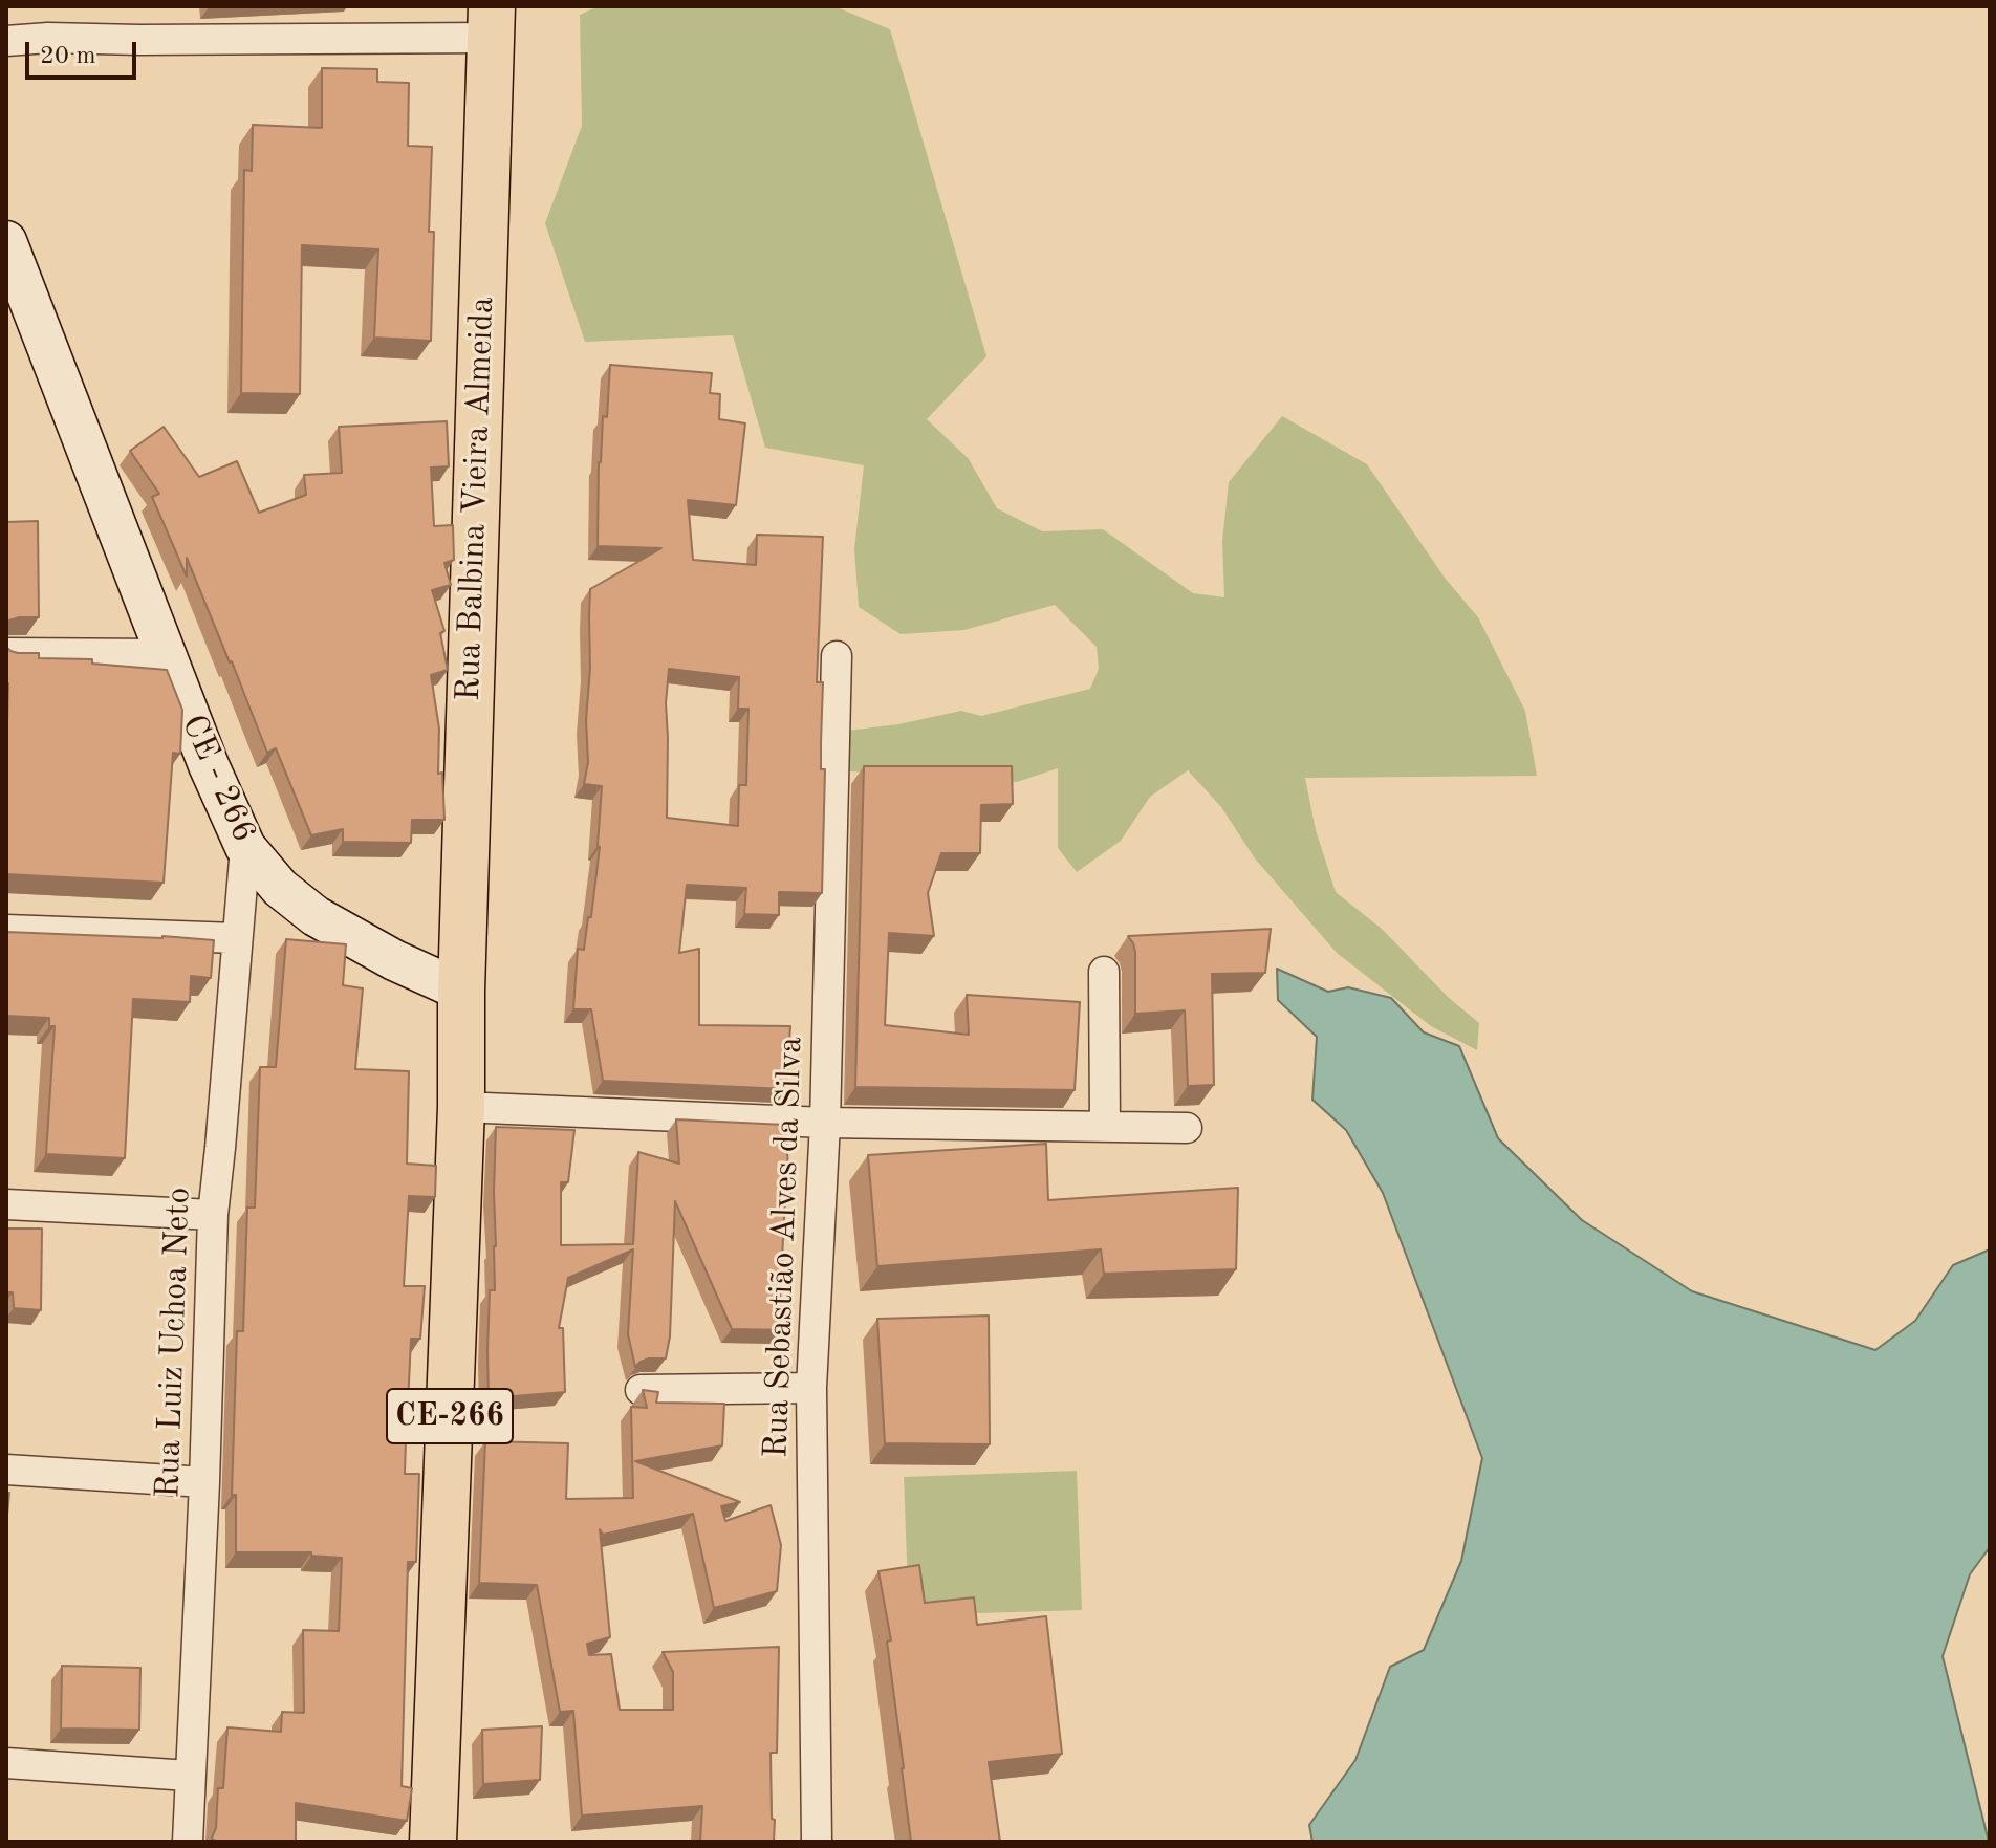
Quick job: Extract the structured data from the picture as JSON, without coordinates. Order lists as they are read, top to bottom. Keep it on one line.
{"streets":{"main road":["Rua Balbina Vieira Almeida","CE-266"],"street":["CE - 266","Rua Sebastião Alves da Silva","Rua Luiz Uchoa Neto"]},"crossings":[["Rua Balbina Vieira Almeida","CE - 266"],["Rua Balbina Vieira Almeida","CE-266"],["CE - 266","Rua Luiz Uchoa Neto"],["CE - 266","CE-266"]],"scale_bar":"20 m"}
